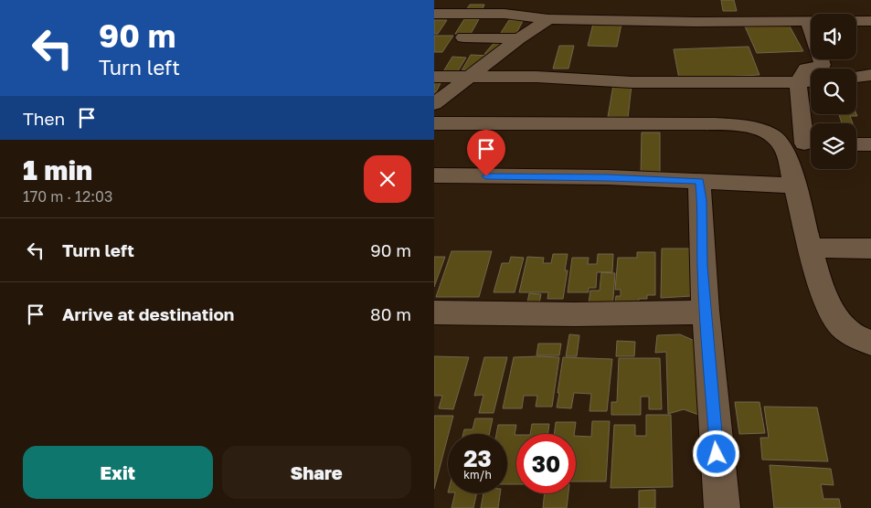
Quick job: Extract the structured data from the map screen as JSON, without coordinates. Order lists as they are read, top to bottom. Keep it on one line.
{"page":{"turn":["90 m","Turn left"],"then":"Then","heading":["1 min","170 m · 12:03"],"list":[{"name":"Turn left","value":"90 m"},{"name":"Arrive at destination","value":"80 m"}],"speed":"23 km/h","limit":"30","buttons":["Exit","Share"]}}
